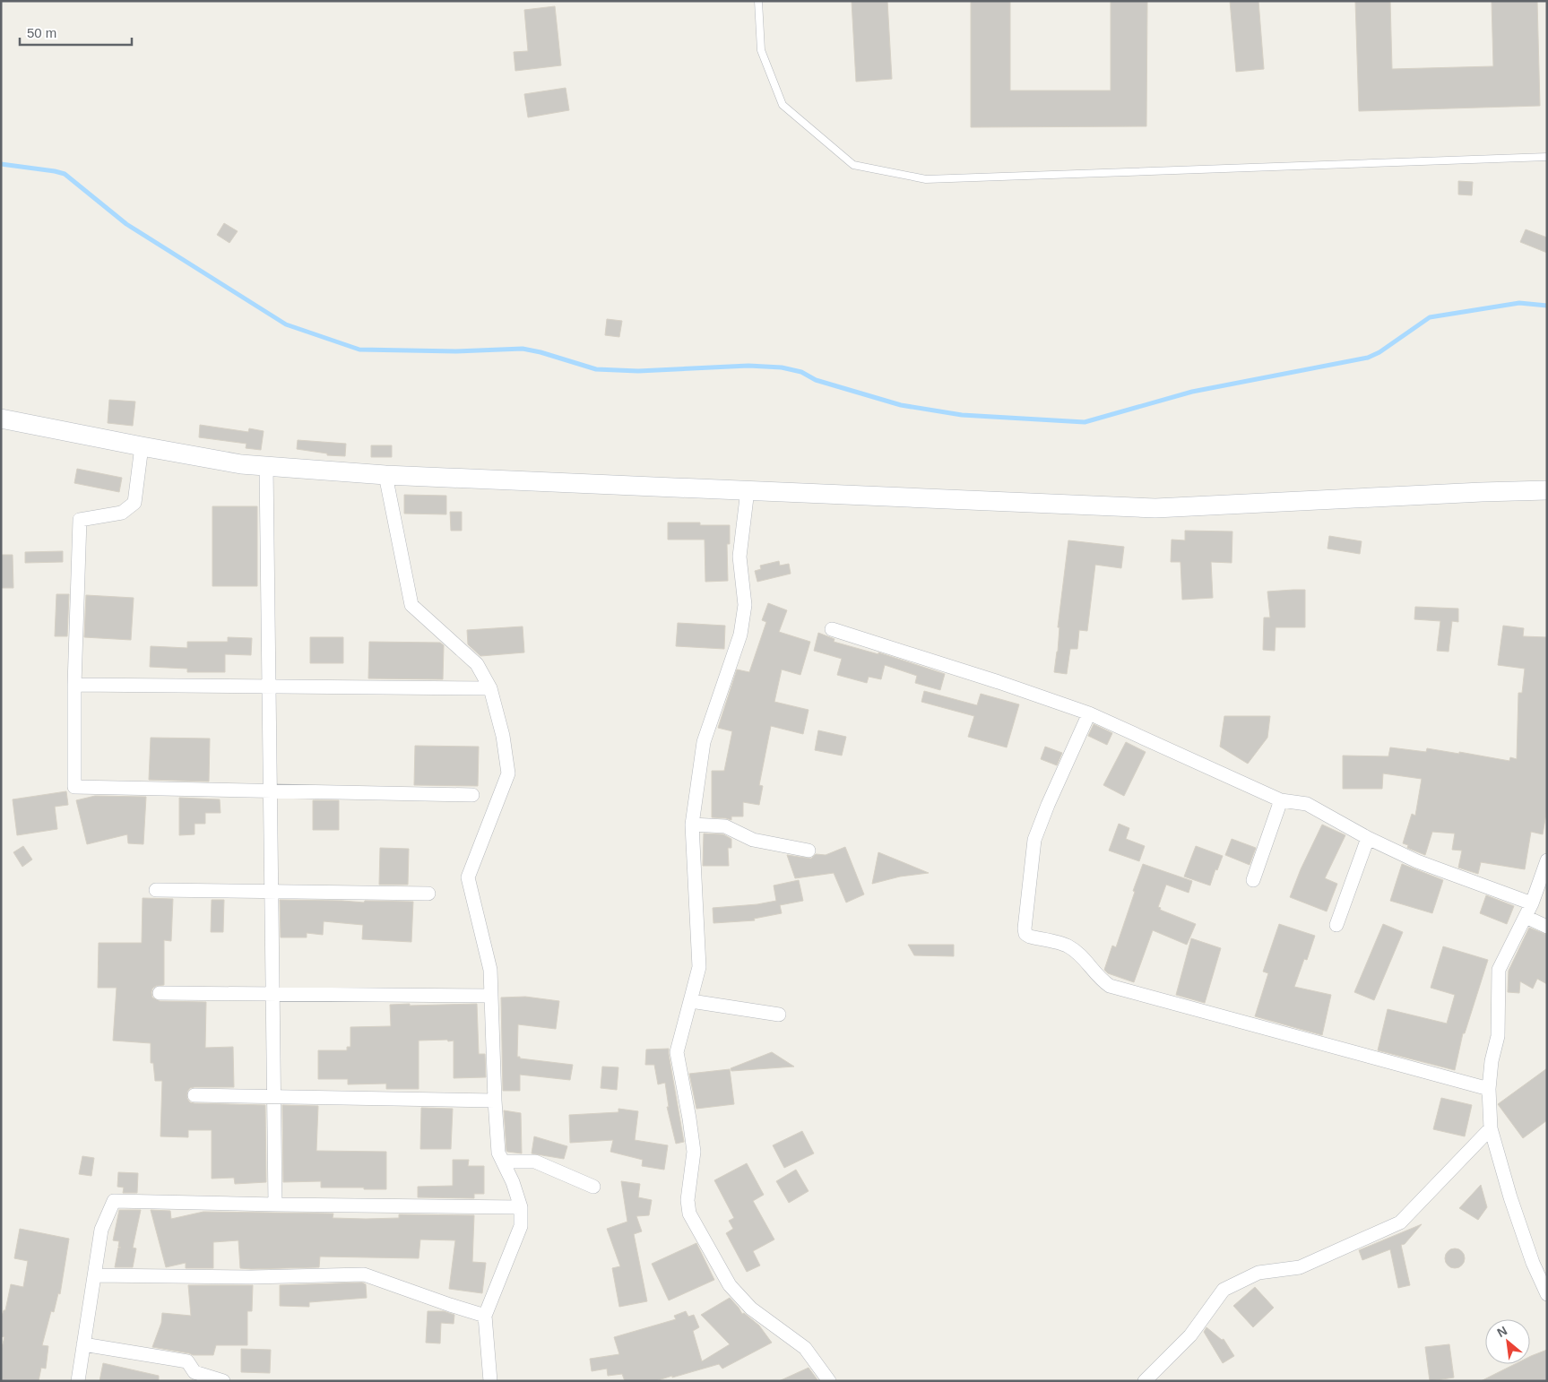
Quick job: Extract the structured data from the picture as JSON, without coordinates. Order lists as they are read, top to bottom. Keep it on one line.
{"scale_bar":"50 m","north":"top left"}
